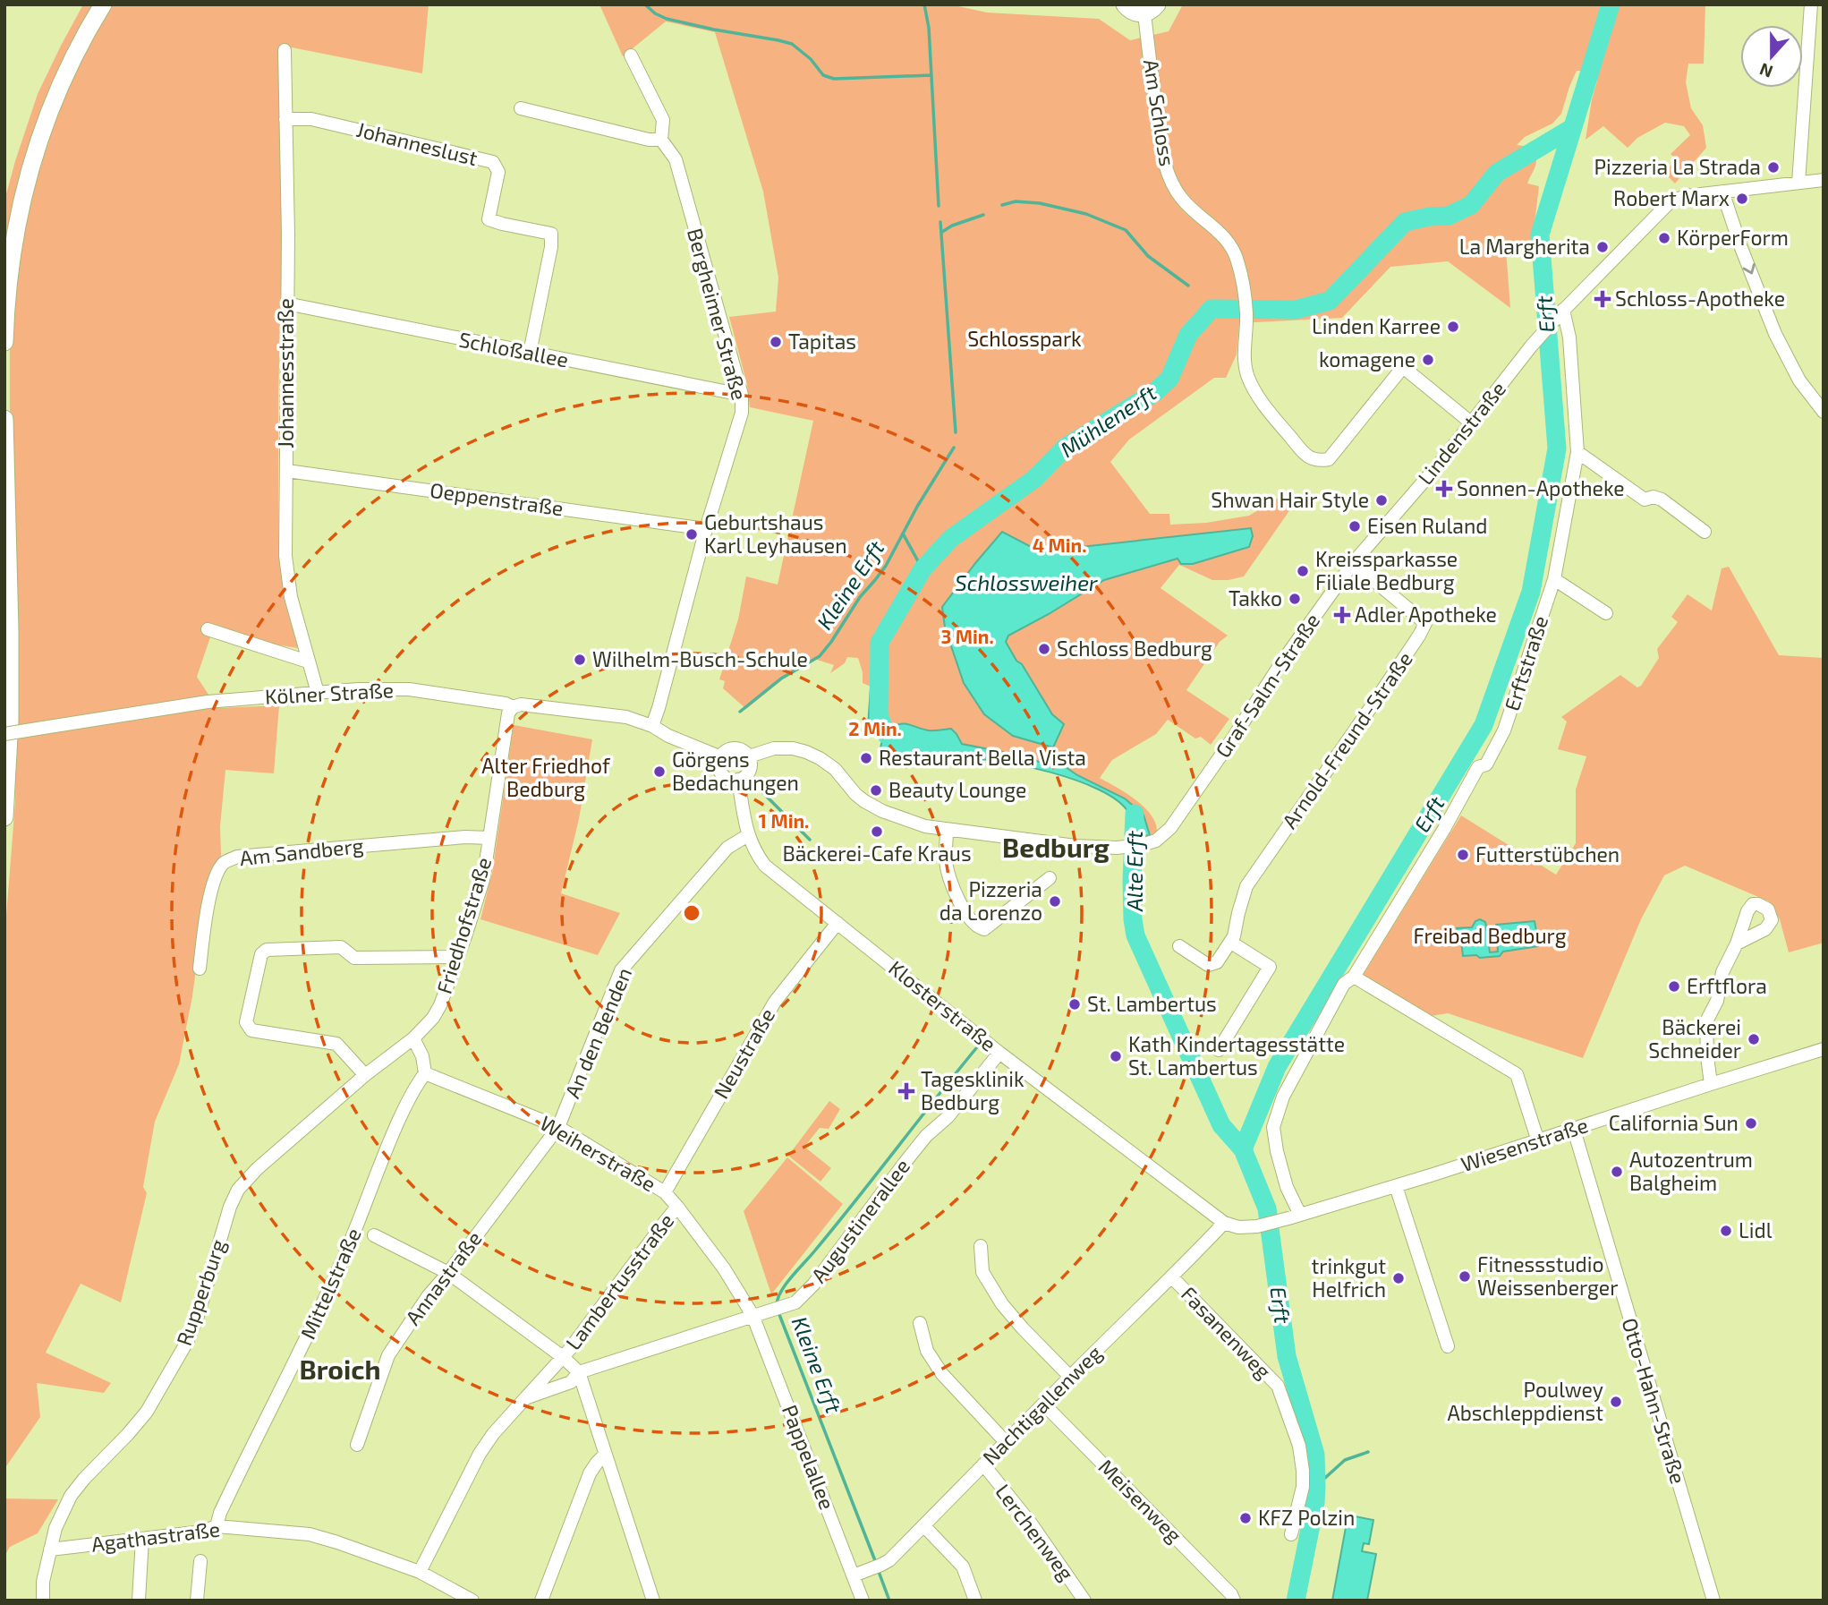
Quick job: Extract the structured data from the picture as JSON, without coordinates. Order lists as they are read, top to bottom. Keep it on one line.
{"streets":{"street":["Am Schloss","Johanneslust","Bergheimer Straße","Schloßallee","Johannesstraße","Lindenstraße","Oeppenstraße","Erftstraße","Graf-Salm-Straße","Kölner Straße","Arnold-Freund-Straße","Am Sandberg","Friedhofstraße","Klosterstraße","An den Benden","Neustraße","Wiesenstraße","Weiherstraße","Augustinerallee","Annastraße","Lambertusstraße","Mittelstraße","Rupperburg","Fasanenweg","Otto-Hahn-Straße","Nachtigallenweg","Pappelallee","Meisenweg","Lerchenweg","Agathastraße"]},"crossings":[["Am Schloss","Lindenstraße"],["Johanneslust","Schloßallee"],["Johanneslust","Johannesstraße"],["Bergheimer Straße","Schloßallee"],["Bergheimer Straße","Oeppenstraße"],["Bergheimer Straße","Kölner Straße"],["Schloßallee","Johannesstraße"],["Johannesstraße","Oeppenstraße"],["Johannesstraße","Kölner Straße"],["Lindenstraße","Erftstraße"],["Lindenstraße","Graf-Salm-Straße"],["Erftstraße","Wiesenstraße"],["Graf-Salm-Straße","Arnold-Freund-Straße"],["Kölner Straße","Friedhofstraße"],["Kölner Straße","Klosterstraße"],["Am Sandberg","Friedhofstraße"],["Friedhofstraße","Rupperburg"],["Klosterstraße","An den Benden"],["Klosterstraße","Neustraße"],["Klosterstraße","Wiesenstraße"],["Klosterstraße","Augustinerallee"],["Klosterstraße","Nachtigallenweg"],["An den Benden","Weiherstraße"],["An den Benden","Annastraße"],["Neustraße","Weiherstraße"],["Wiesenstraße","Otto-Hahn-Straße"],["Wiesenstraße","Nachtigallenweg"],["Weiherstraße","Augustinerallee"],["Weiherstraße","Annastraße"],["Weiherstraße","Lambertusstraße"],["Weiherstraße","Mittelstraße"],["Weiherstraße","Pappelallee"],["Augustinerallee","Lambertusstraße"],["Augustinerallee","Pappelallee"],["Augustinerallee","Agathastraße"],["Mittelstraße","Agathastraße"],["Rupperburg","Agathastraße"],["Fasanenweg","Nachtigallenweg"],["Nachtigallenweg","Pappelallee"],["Nachtigallenweg","Meisenweg"],["Nachtigallenweg","Lerchenweg"]],"districts":["Bedburg","Broich"],"water":["Erft","Mühlenerft","Schlossweiher","Kleine Erft","Alte Erft"],"parks":["Schlosspark","Alter Friedhof Bedburg","Freibad Bedburg"],"places":{"other":["Pizzeria La Strada","Robert Marx","KörperForm","La Margherita","Linden Karree","Tapitas","komagene","Shwan Hair Style","Eisen Ruland","Geburtshaus Karl Leyhausen","Kreissparkasse Filiale Bedburg","Takko","Schloss Bedburg","Wilhelm-Busch-Schule","Restaurant Bella Vista","Görgens Bedachungen","Beauty Lounge","Bäckerei-Cafe Kraus","Futterstübchen","Pizzeria da Lorenzo","Erftflora","St. Lambertus","Bäckerei Schneider","Kath Kindertagesstätte St. Lambertus","California Sun","Autozentrum Balgheim","Lidl","Fitnessstudio Weissenberger","trinkgut Helfrich","Poulwey Abschleppdienst","KFZ Polzin"],"health":["Schloss-Apotheke","Sonnen-Apotheke","Adler Apotheke","Tagesklinik Bedburg"]},"north":"bottom","rings":["4 Min.","3 Min.","2 Min.","1 Min."]}
